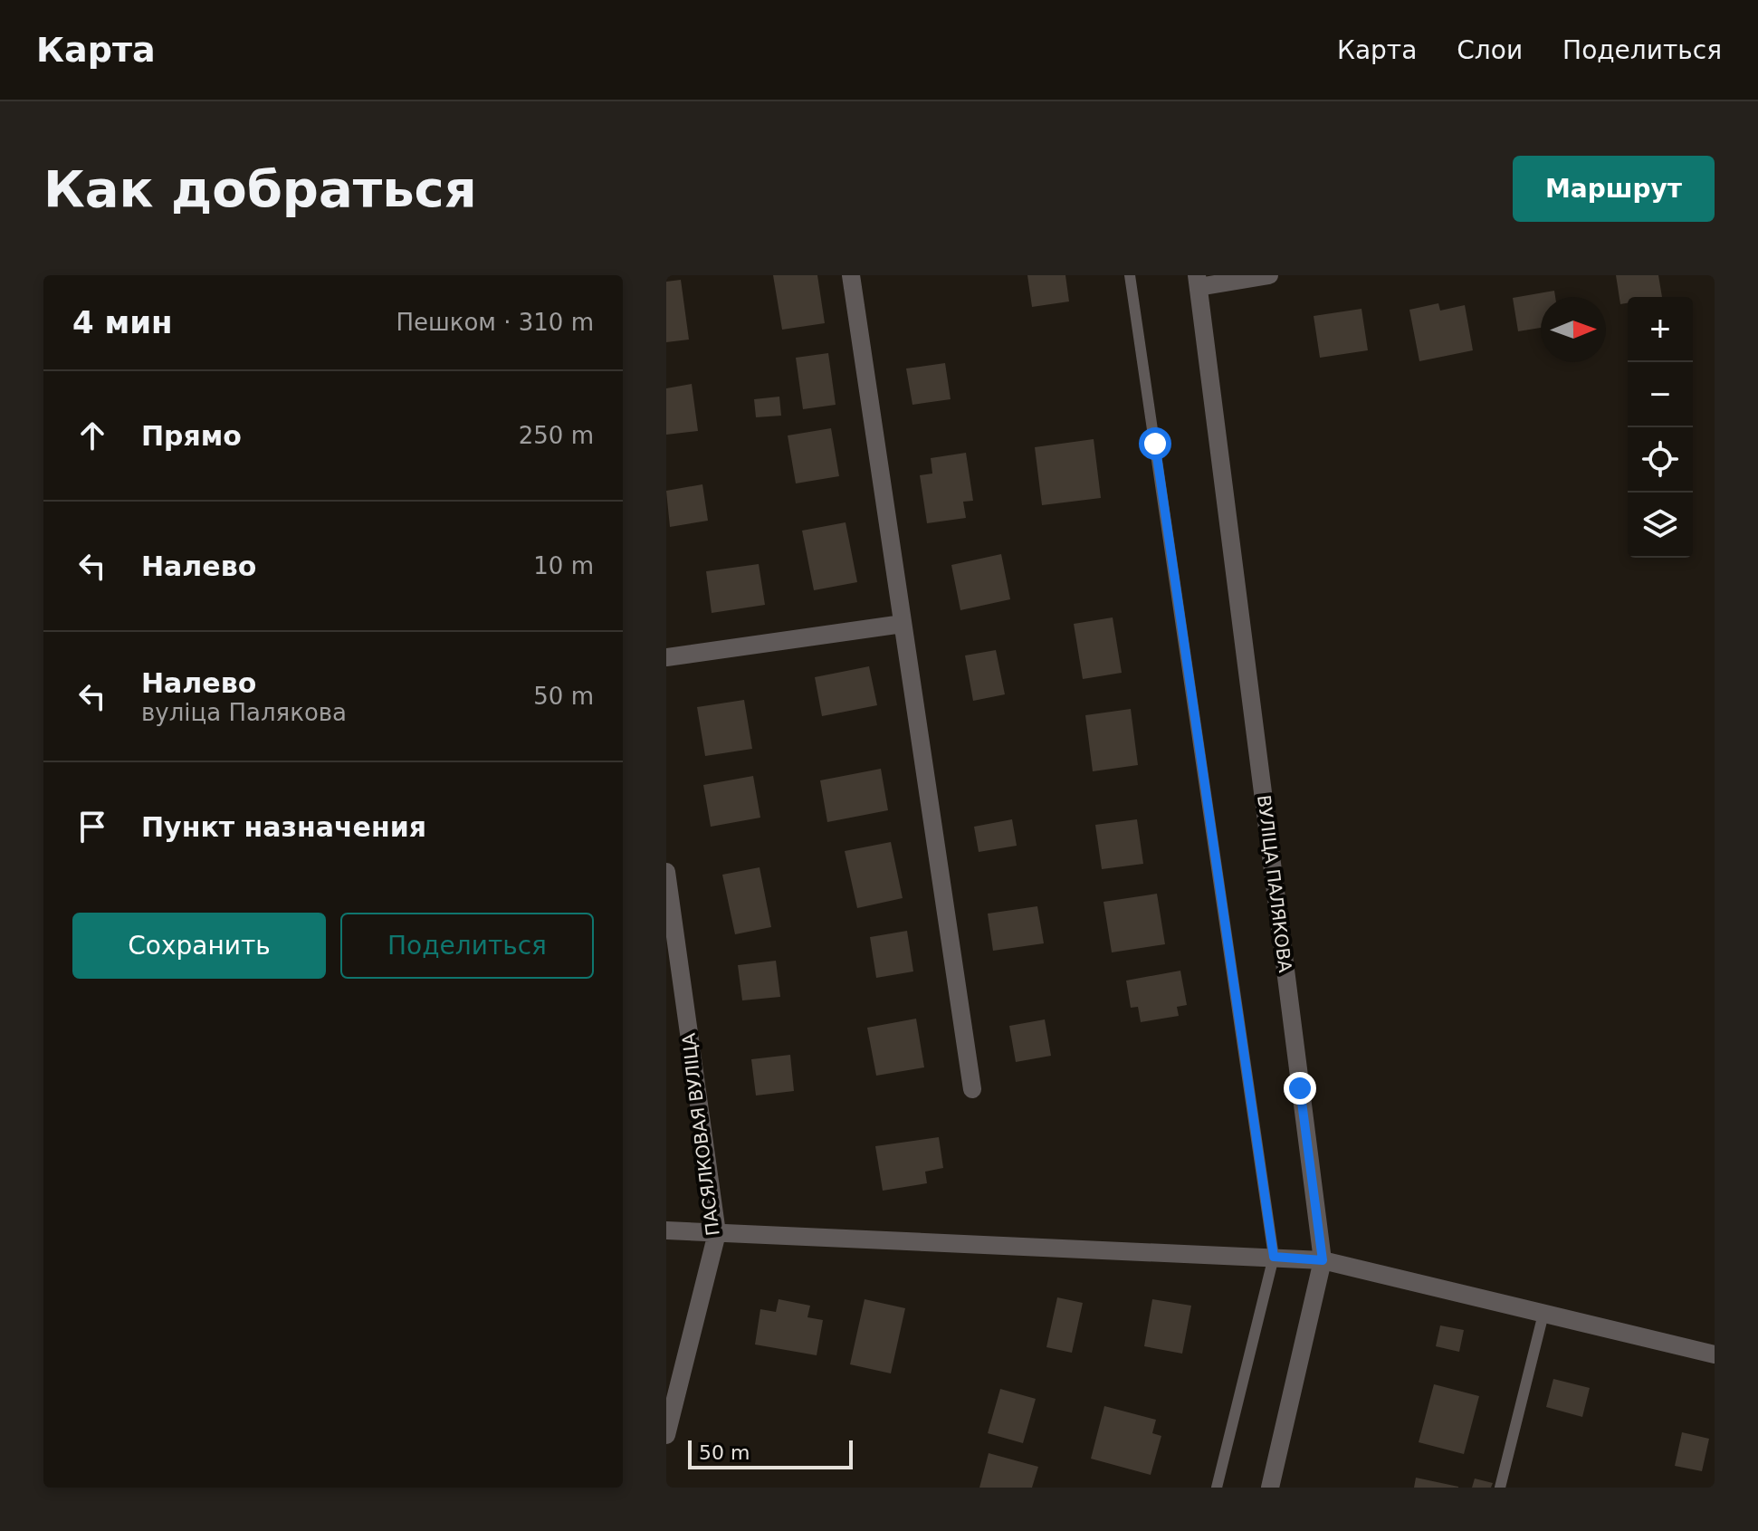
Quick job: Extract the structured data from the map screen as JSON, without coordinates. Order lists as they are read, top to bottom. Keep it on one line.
{"streets":{"street":["ВУЛІЦА ПАЛЯКОВА","ПАСЯЛКОВАЯ ВУЛІЦА"]},"scale_bar":"50 m","north":"right","page":{"header":"Карта","nav":["Карта","Слои","Поделиться"],"buttons":["Маршрут",["Сохранить","Поделиться"]],"title":"Как добраться","heading":["4 мин","Пешком · 310 m"],"map_buttons":["+","−"],"list":[["Прямо","250 m"],["Налево","10 m"],["Налево","вуліца Палякова","50 m"],"Пункт назначения"],"scale":"50 m"}}
